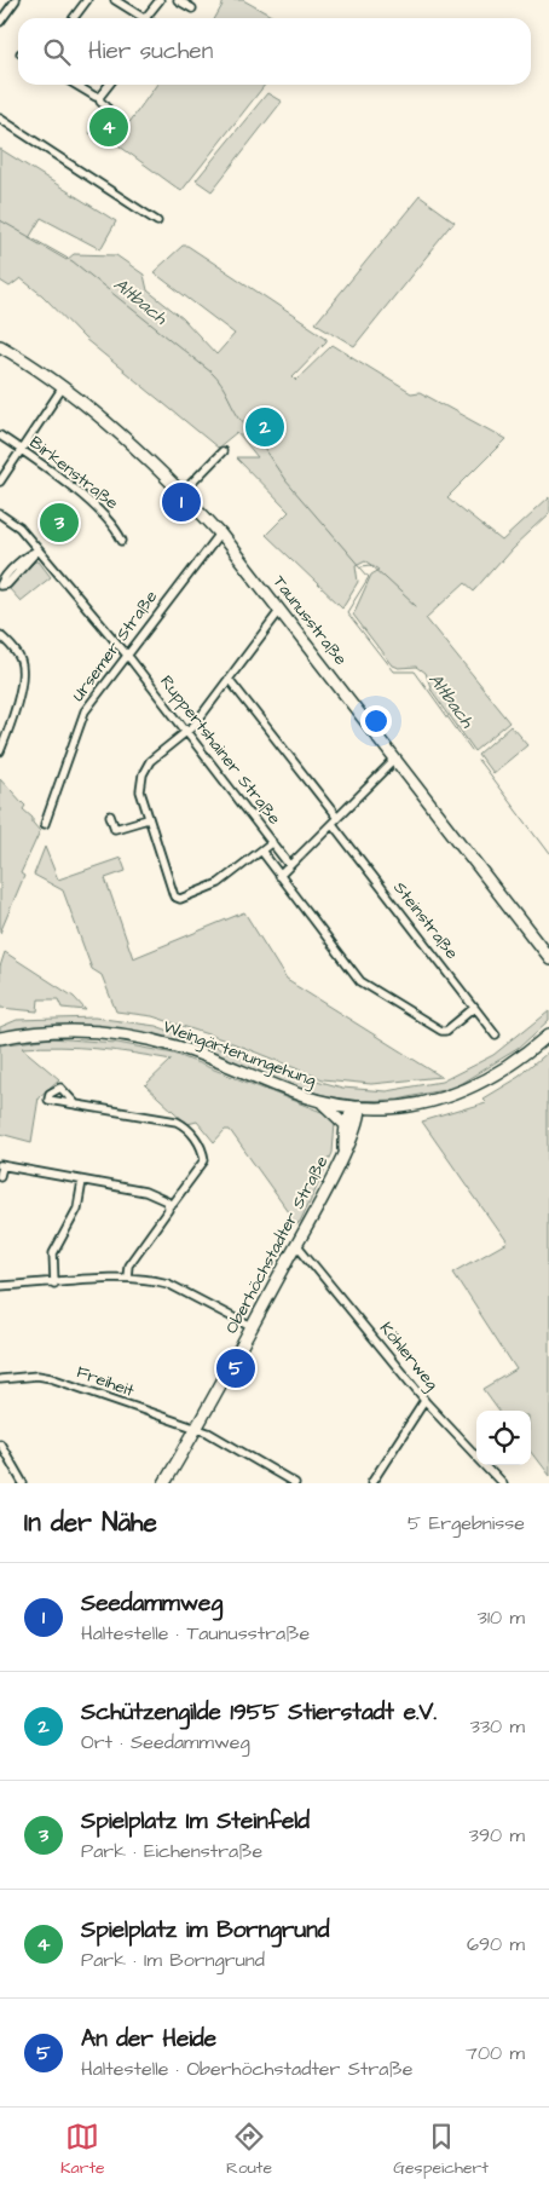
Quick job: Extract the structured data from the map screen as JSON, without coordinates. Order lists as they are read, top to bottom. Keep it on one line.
{"streets":{"street":["Birkenstraße","Taunusstraße","Ursemer Straße","Ruppertshainer Straße","Steinstraße","Weingärtenumgehung","Oberhöchstadter Straße","Köhlerweg","Freiheit"]},"crossings":[["Taunusstraße","Ursemer Straße"],["Ursemer Straße","Ruppertshainer Straße"],["Ruppertshainer Straße","Steinstraße"],["Weingärtenumgehung","Oberhöchstadter Straße"],["Oberhöchstadter Straße","Köhlerweg"],["Oberhöchstadter Straße","Freiheit"]],"water":["Altbach"],"page":{"search":"Hier suchen","pins":["4","2","1","3","5"],"heading":["In der Nähe","5 Ergebnisse"],"list":[{"mark":"1","name":"Seedammweg","note":"Haltestelle · Taunusstraße","value":"310 m"},{"mark":"2","name":"Schützengilde 1955 Stierstadt e.V.","note":"Ort · Seedammweg","value":"330 m"},{"mark":"3","name":"Spielplatz Im Steinfeld","note":"Park · Eichenstraße","value":"390 m"},{"mark":"4","name":"Spielplatz im Borngrund","note":"Park · Im Borngrund","value":"690 m"},{"mark":"5","name":"An der Heide","note":"Haltestelle · Oberhöchstadter Straße","value":"700 m"}],"nav":["Karte","Route","Gespeichert"]}}
